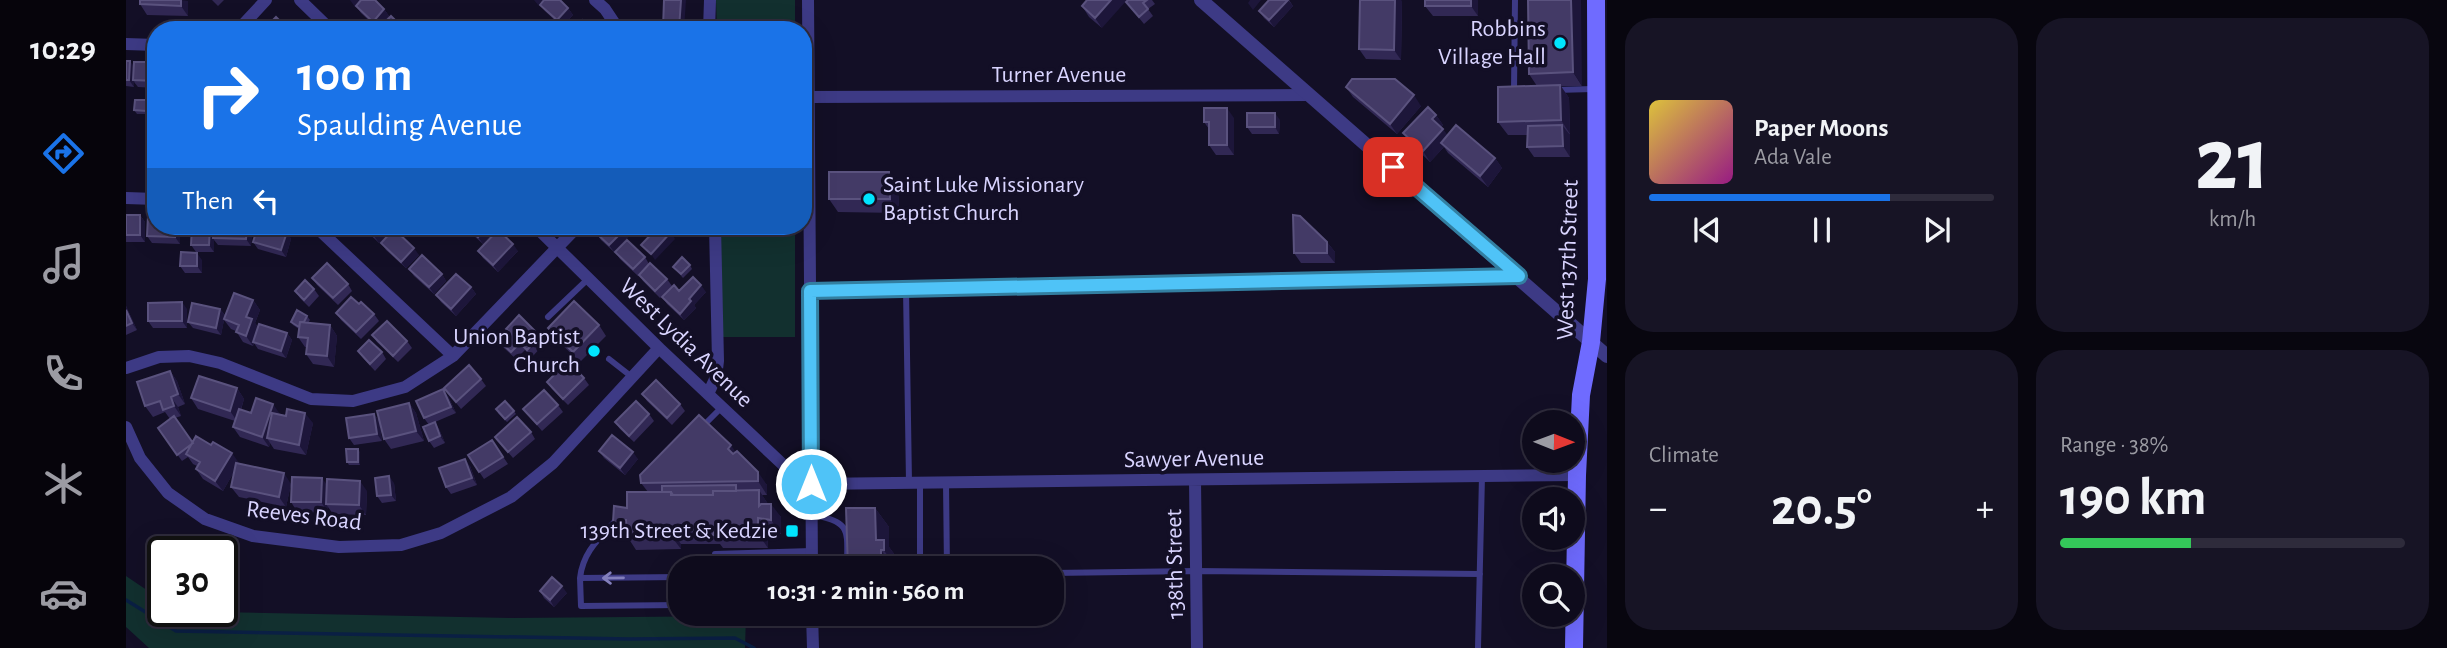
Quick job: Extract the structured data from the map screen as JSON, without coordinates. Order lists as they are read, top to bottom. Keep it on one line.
{"streets":{"main road":["West 137th Street"],"street":["Turner Avenue","West Lydia Avenue","Sawyer Avenue","Reeves Road","138th Street"]},"crossings":[["West 137th Street","Sawyer Avenue"],["West Lydia Avenue","Sawyer Avenue"],["West Lydia Avenue","Reeves Road"],["Sawyer Avenue","138th Street"]],"places":{"other":["Robbins Village Hall","Saint Luke Missionary Baptist Church","Union Baptist Church"],"transit":["139th Street & Kedzie"]},"north":"right","page":{"tabs":"10:29","tile":[["21","km/h"],"Climate",["Range · 38%","190 km"]],"turn":["100 m","Spaulding Avenue"],"song":["Paper Moons","Ada Vale"],"then":"Then","heat":["−","20.5°","+"],"limit":"30","trip":"10:31 · 2 min · 560 m"}}
